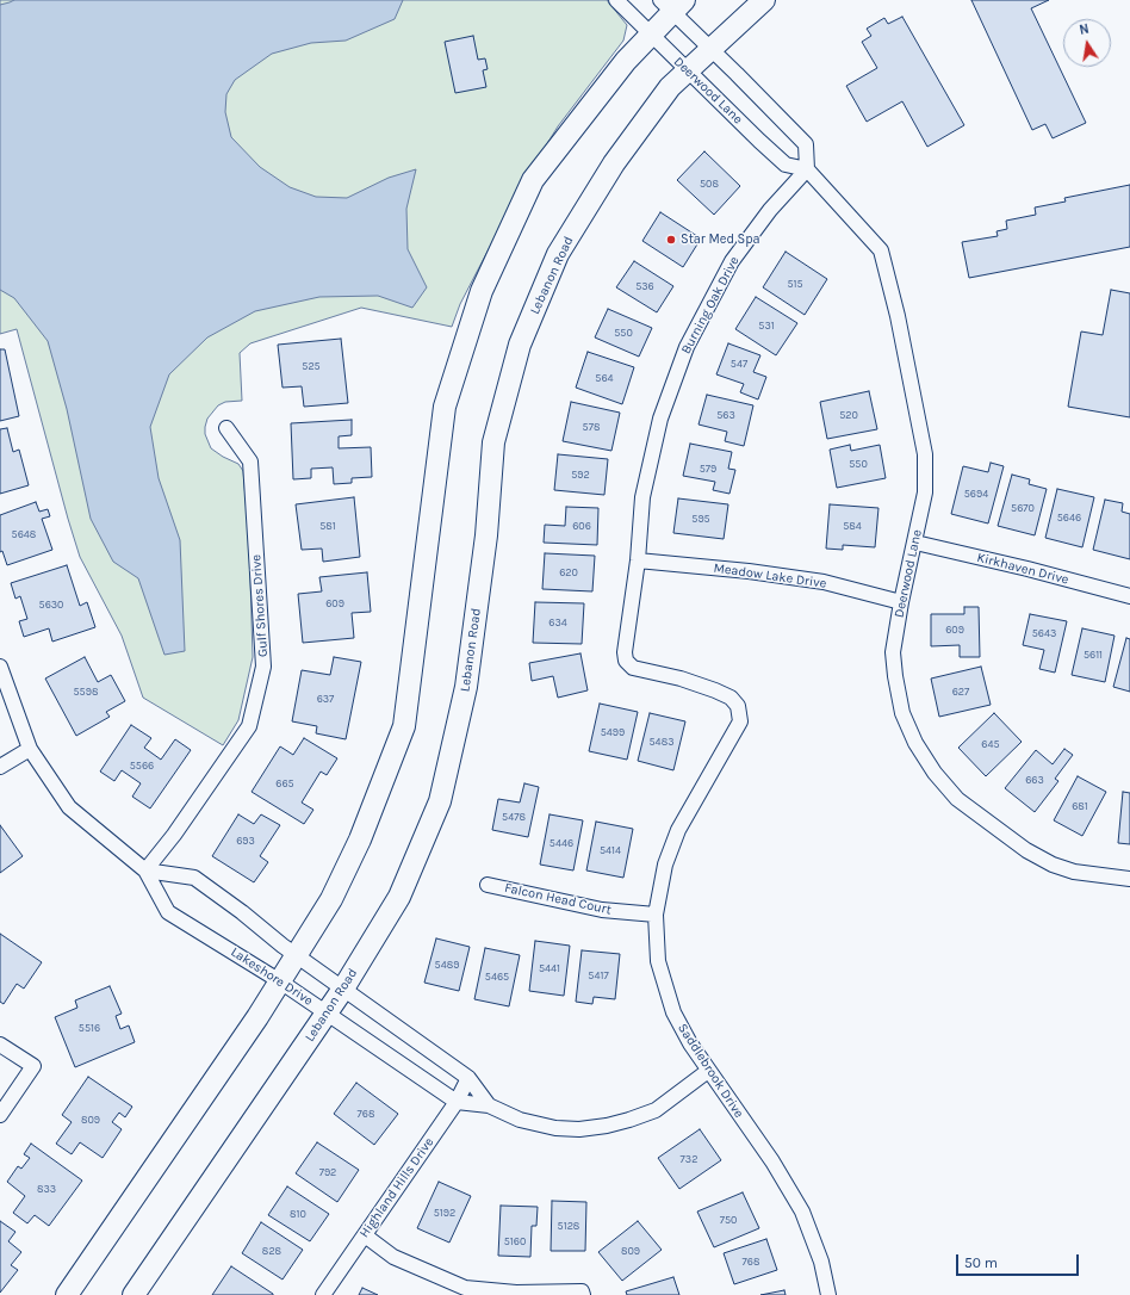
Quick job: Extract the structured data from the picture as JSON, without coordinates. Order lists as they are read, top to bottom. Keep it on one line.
{"streets":{"main road":["Lebanon Road"],"street":["Deerwood Lane","Burning Oak Drive","Kirkhaven Drive","Meadow Lake Drive","Gulf Shores Drive","Falcon Head Court","Lakeshore Drive","Saddlebrook Drive","Highland Hills Drive"]},"crossings":[["Deerwood Lane","Lebanon Road"],["Deerwood Lane","Burning Oak Drive"],["Deerwood Lane","Kirkhaven Drive"],["Deerwood Lane","Meadow Lake Drive"],["Lebanon Road","Lakeshore Drive"],["Burning Oak Drive","Meadow Lake Drive"],["Burning Oak Drive","Saddlebrook Drive"],["Gulf Shores Drive","Lakeshore Drive"],["Falcon Head Court","Saddlebrook Drive"],["Lakeshore Drive","Saddlebrook Drive"],["Lakeshore Drive","Highland Hills Drive"]],"places":["Star Med Spa"],"house_numbers":["508","515","536","531","550","547","525","564","563","520","578","550","579","592","5694","5670","5646","595","581","606","584","5648","620","609","5630","634","609","5643","5611","5598","627","637","5499","5483","645","5566","663","665","681","5478","693","5446","5414","5489","5441","5417","5465","5516","768","809","732","792","833","5192","810","750","5128","5160","828","809","768"],"scale_bar":"50 m","north":"top"}
